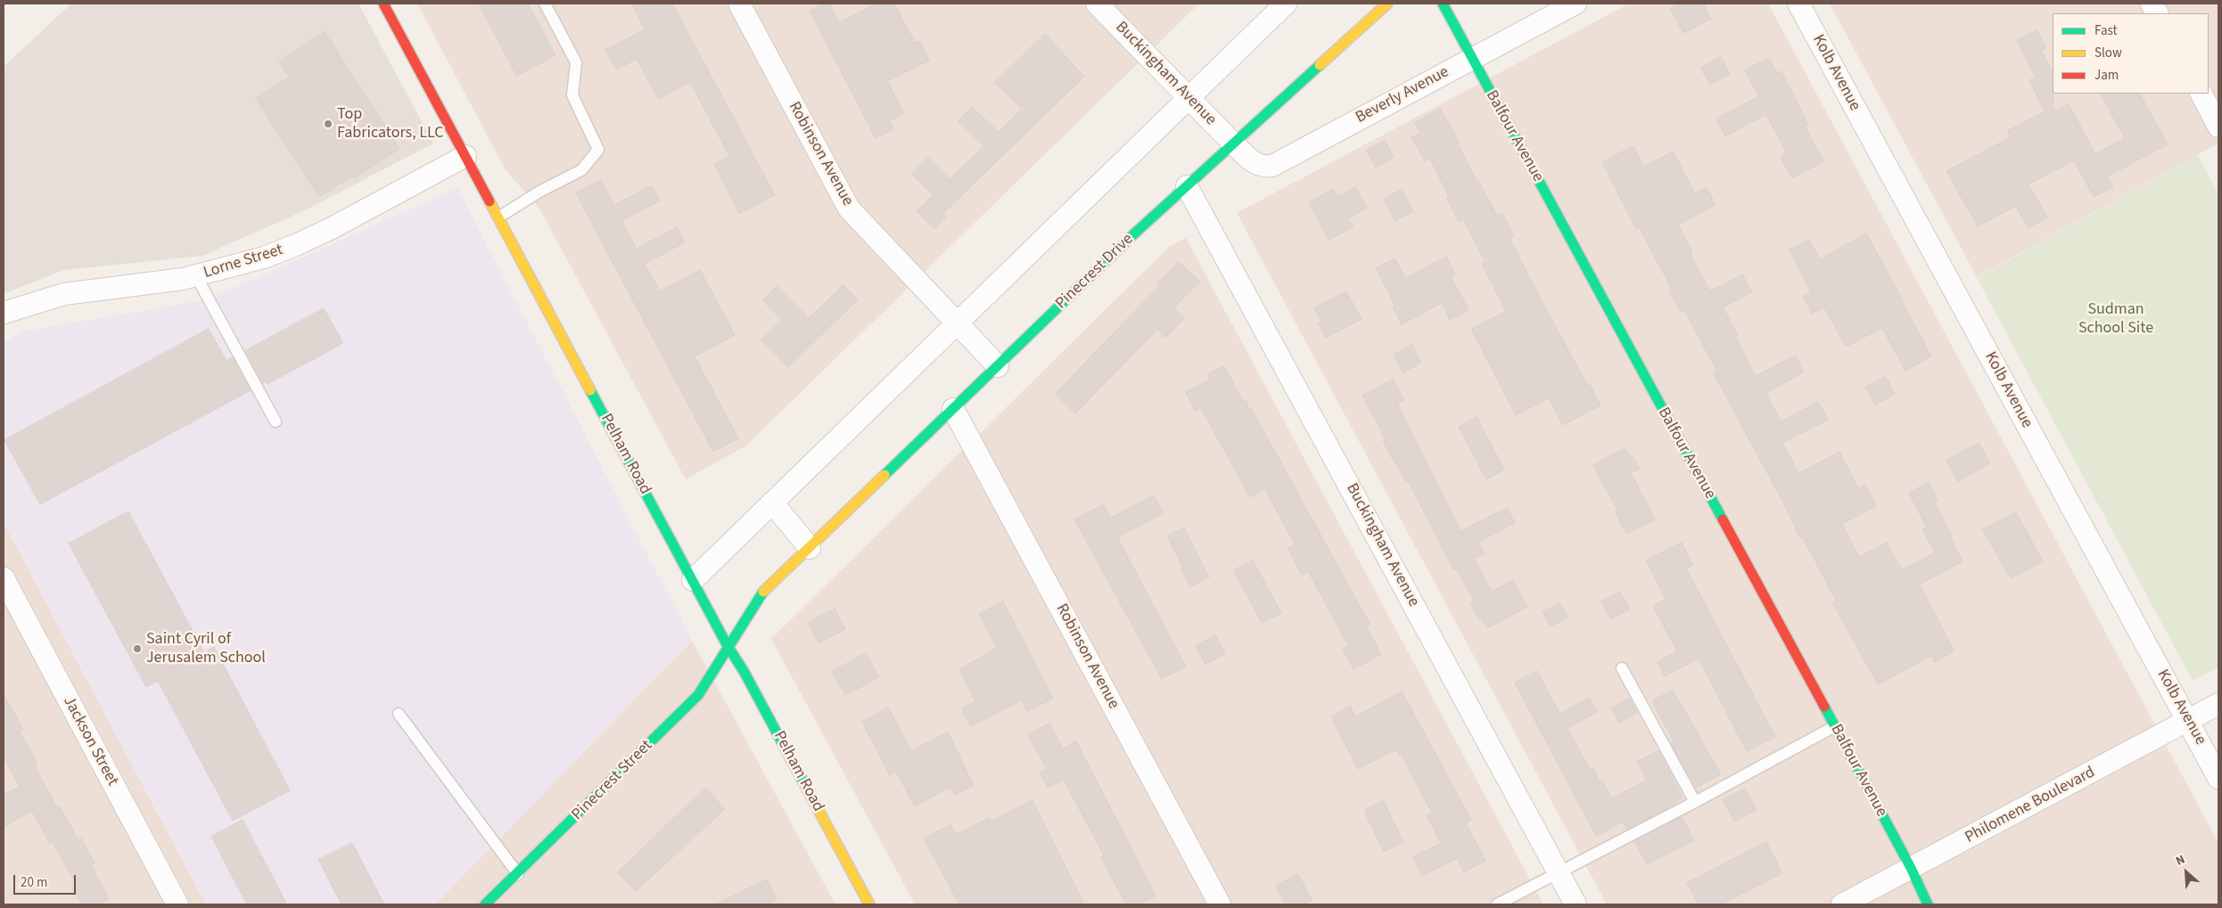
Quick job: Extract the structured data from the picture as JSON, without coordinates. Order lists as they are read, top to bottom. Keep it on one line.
{"streets":{"street":["Kolb Avenue","Buckingham Avenue","Beverly Avenue","Balfour Avenue","Robinson Avenue","Lorne Street","Pinecrest Drive","Pelham Road","Jackson Street","Pinecrest Street","Philomene Boulevard"]},"crossings":[["Kolb Avenue","Philomene Boulevard"],["Buckingham Avenue","Beverly Avenue"],["Buckingham Avenue","Pinecrest Drive"],["Beverly Avenue","Balfour Avenue"],["Beverly Avenue","Pinecrest Drive"],["Balfour Avenue","Philomene Boulevard"],["Robinson Avenue","Pinecrest Drive"],["Lorne Street","Pelham Road"],["Pinecrest Drive","Pelham Road"],["Pinecrest Drive","Pinecrest Street"],["Pelham Road","Pinecrest Street"]],"parks":["Sudman School Site"],"places":["Top Fabricators, LLC","Saint Cyril of Jerusalem School"],"legend":["Fast","Slow","Jam"],"scale_bar":"20 m","north":"top left"}
